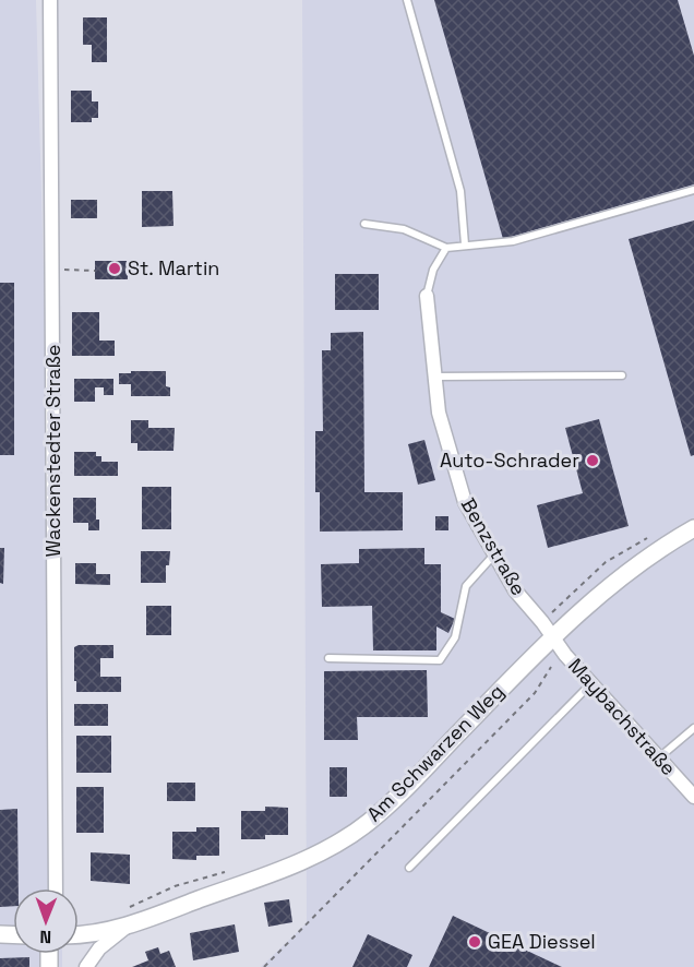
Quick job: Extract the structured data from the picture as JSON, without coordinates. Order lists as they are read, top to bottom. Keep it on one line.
{"streets":{"street":["Wackenstedter Straße","Benzstraße","Maybachstraße","Am Schwarzen Weg"]},"crossings":[["Benzstraße","Maybachstraße"],["Benzstraße","Am Schwarzen Weg"],["Maybachstraße","Am Schwarzen Weg"]],"places":["St. Martin","Auto-Schrader","GEA Diessel"],"north":"bottom"}
